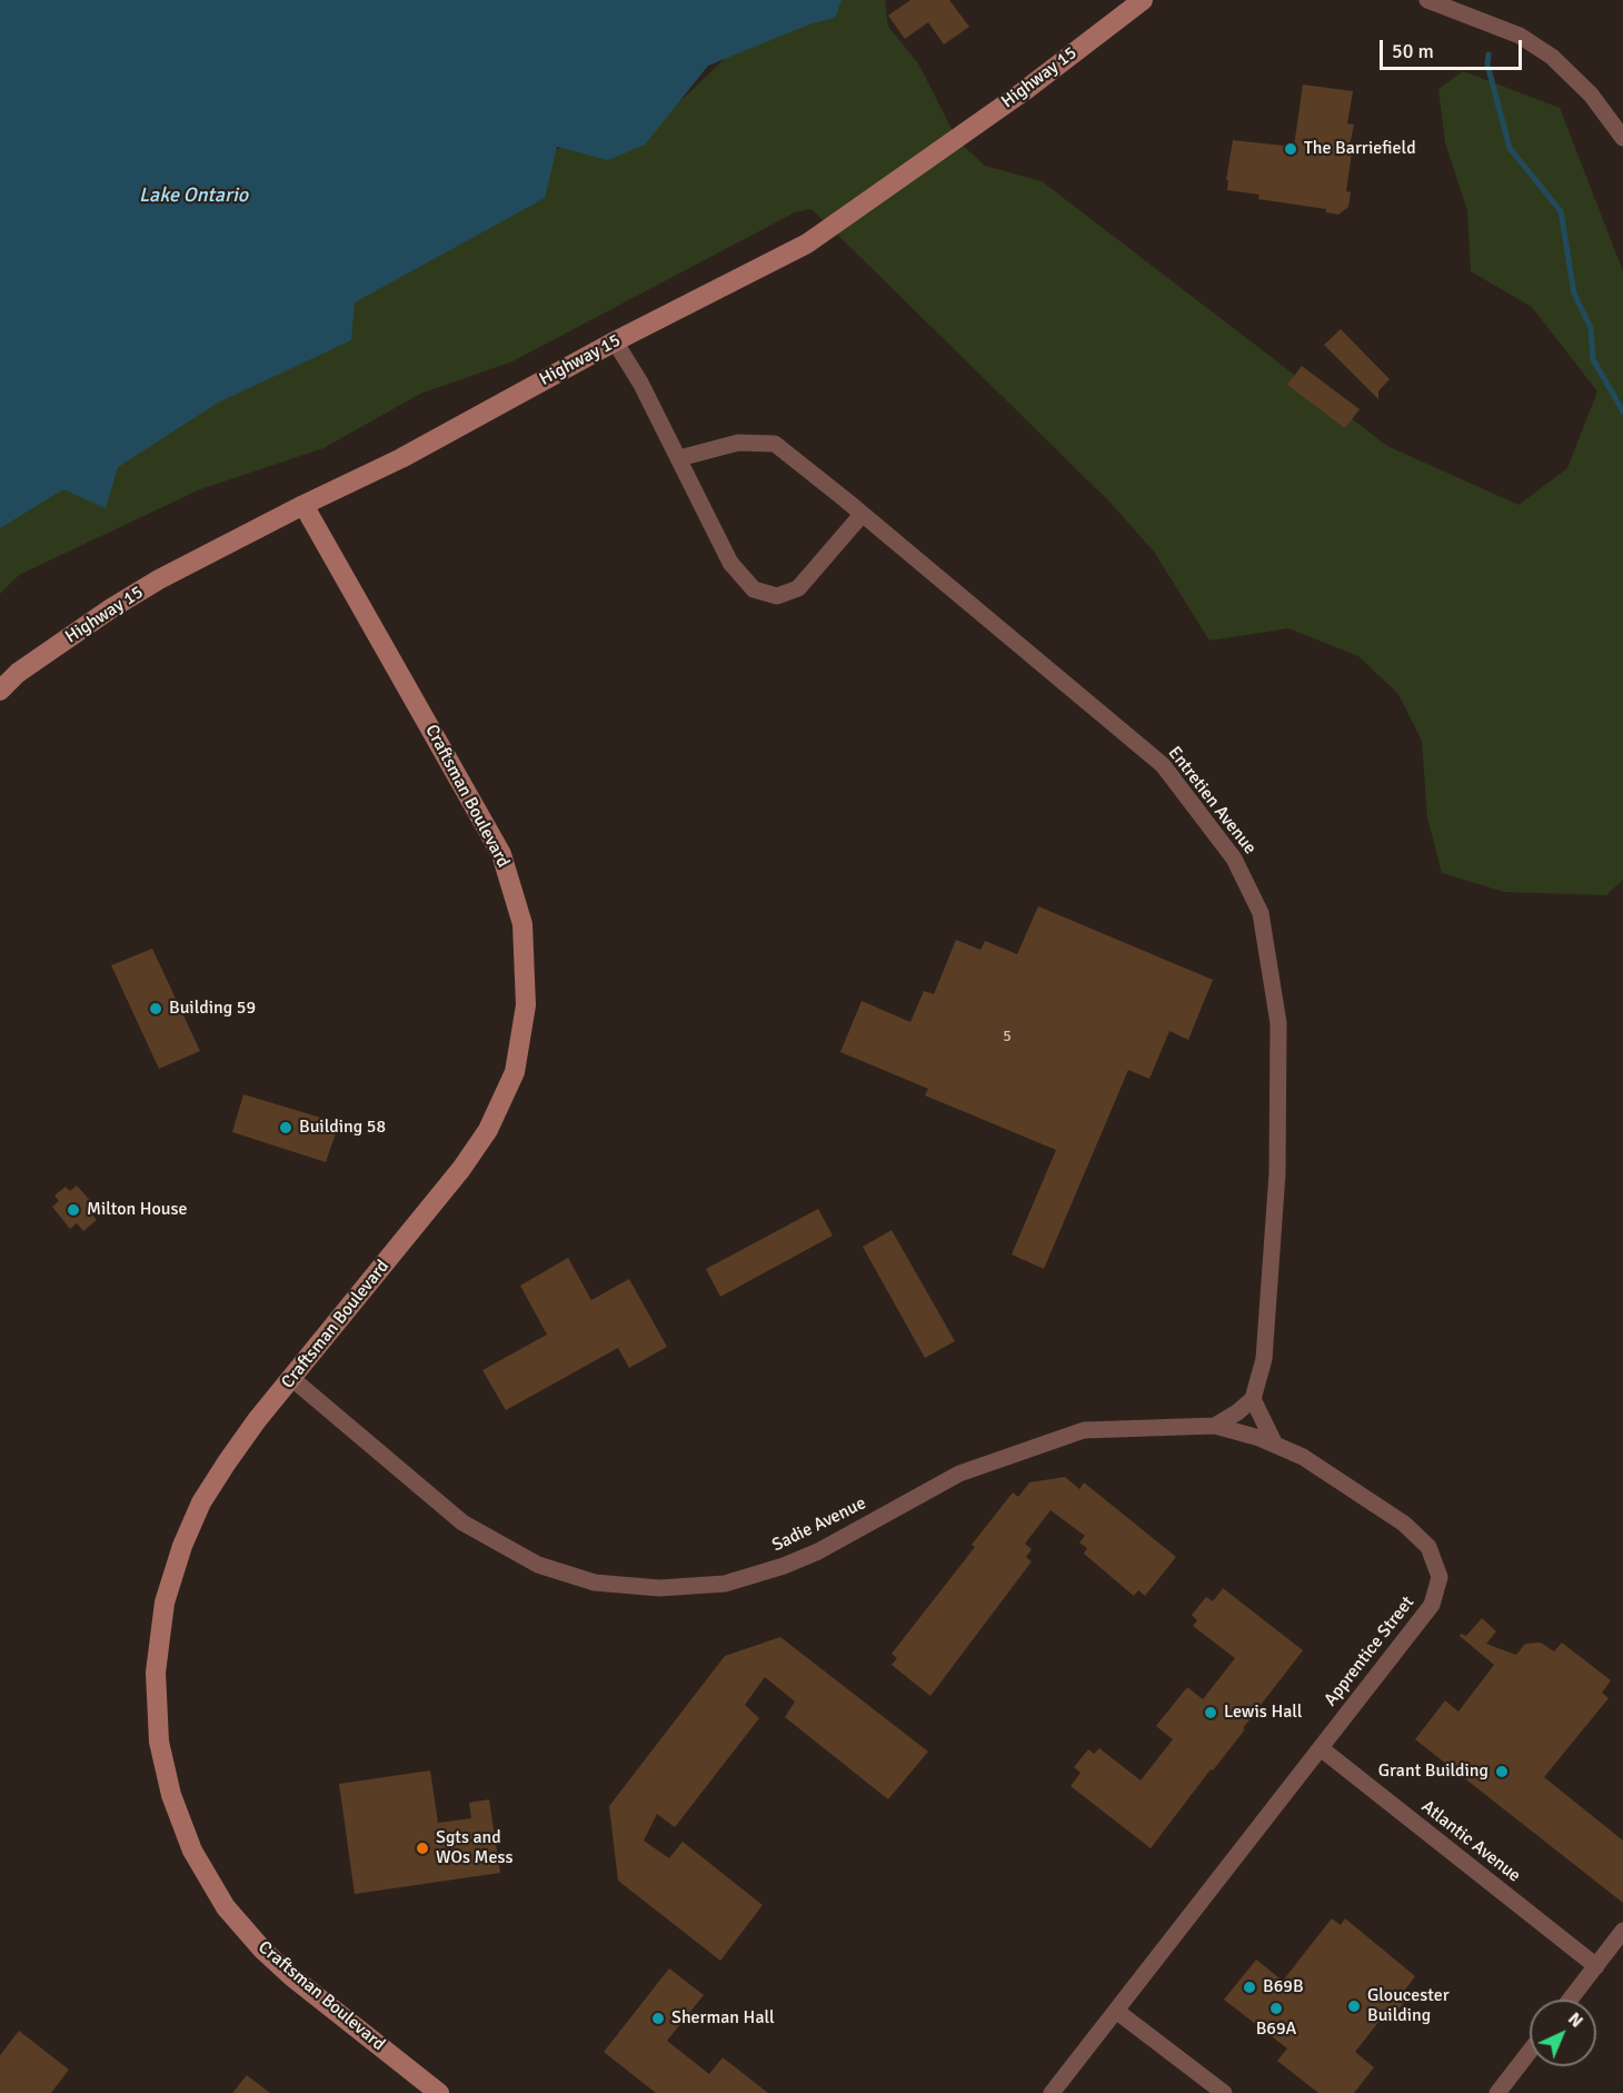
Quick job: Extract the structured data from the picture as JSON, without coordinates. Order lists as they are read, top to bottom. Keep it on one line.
{"streets":{"street":["Highway 15","Craftsman Boulevard","Entretien Avenue","Sadie Avenue","Apprentice Street","Atlantic Avenue"]},"crossings":[["Highway 15","Craftsman Boulevard"],["Craftsman Boulevard","Sadie Avenue"],["Sadie Avenue","Apprentice Street"],["Apprentice Street","Atlantic Avenue"]],"water":["Lake Ontario"],"places":["The Barriefield","Building 59","Building 58","Milton House","Lewis Hall","Grant Building","Sgts and WOs Mess","B69B","Gloucester Building","B69A","Sherman Hall"],"house_numbers":["5"],"scale_bar":"50 m","north":"top right"}
